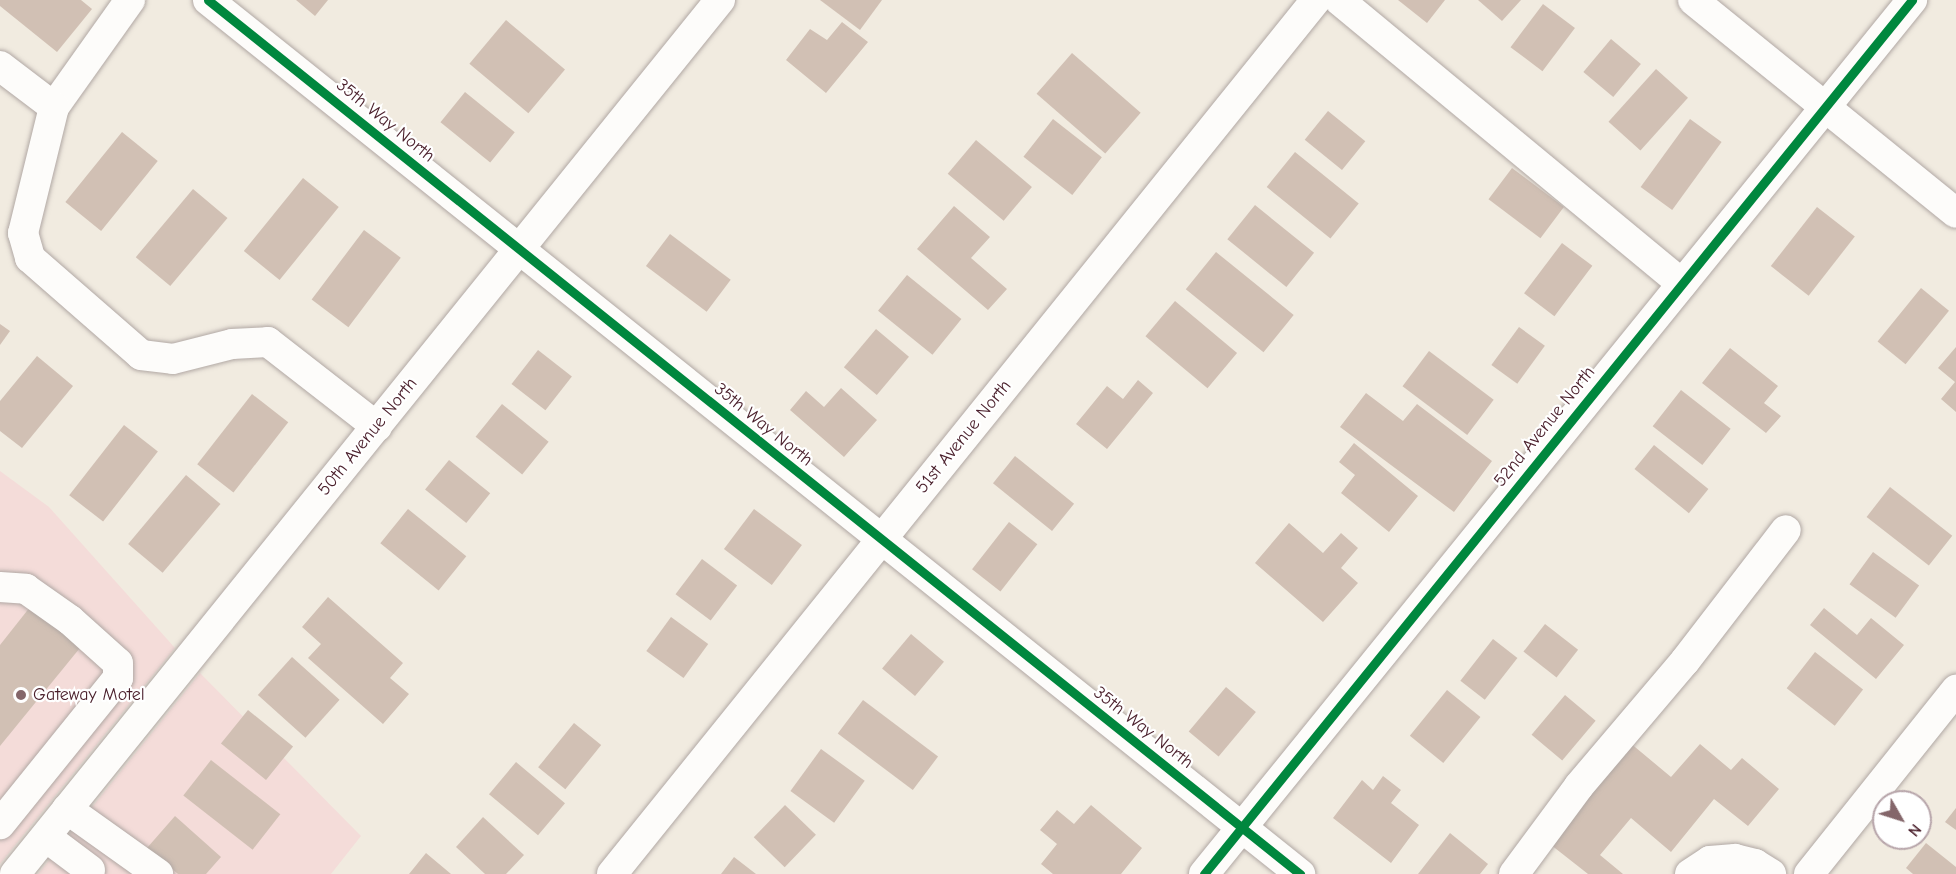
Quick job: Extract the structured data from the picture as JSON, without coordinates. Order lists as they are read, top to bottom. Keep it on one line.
{"streets":{"street":["35th Way North","52nd Avenue North","50th Avenue North","51st Avenue North"]},"crossings":[["35th Way North","52nd Avenue North"],["35th Way North","50th Avenue North"],["35th Way North","51st Avenue North"]],"places":["Gateway Motel"],"north":"bottom right"}
